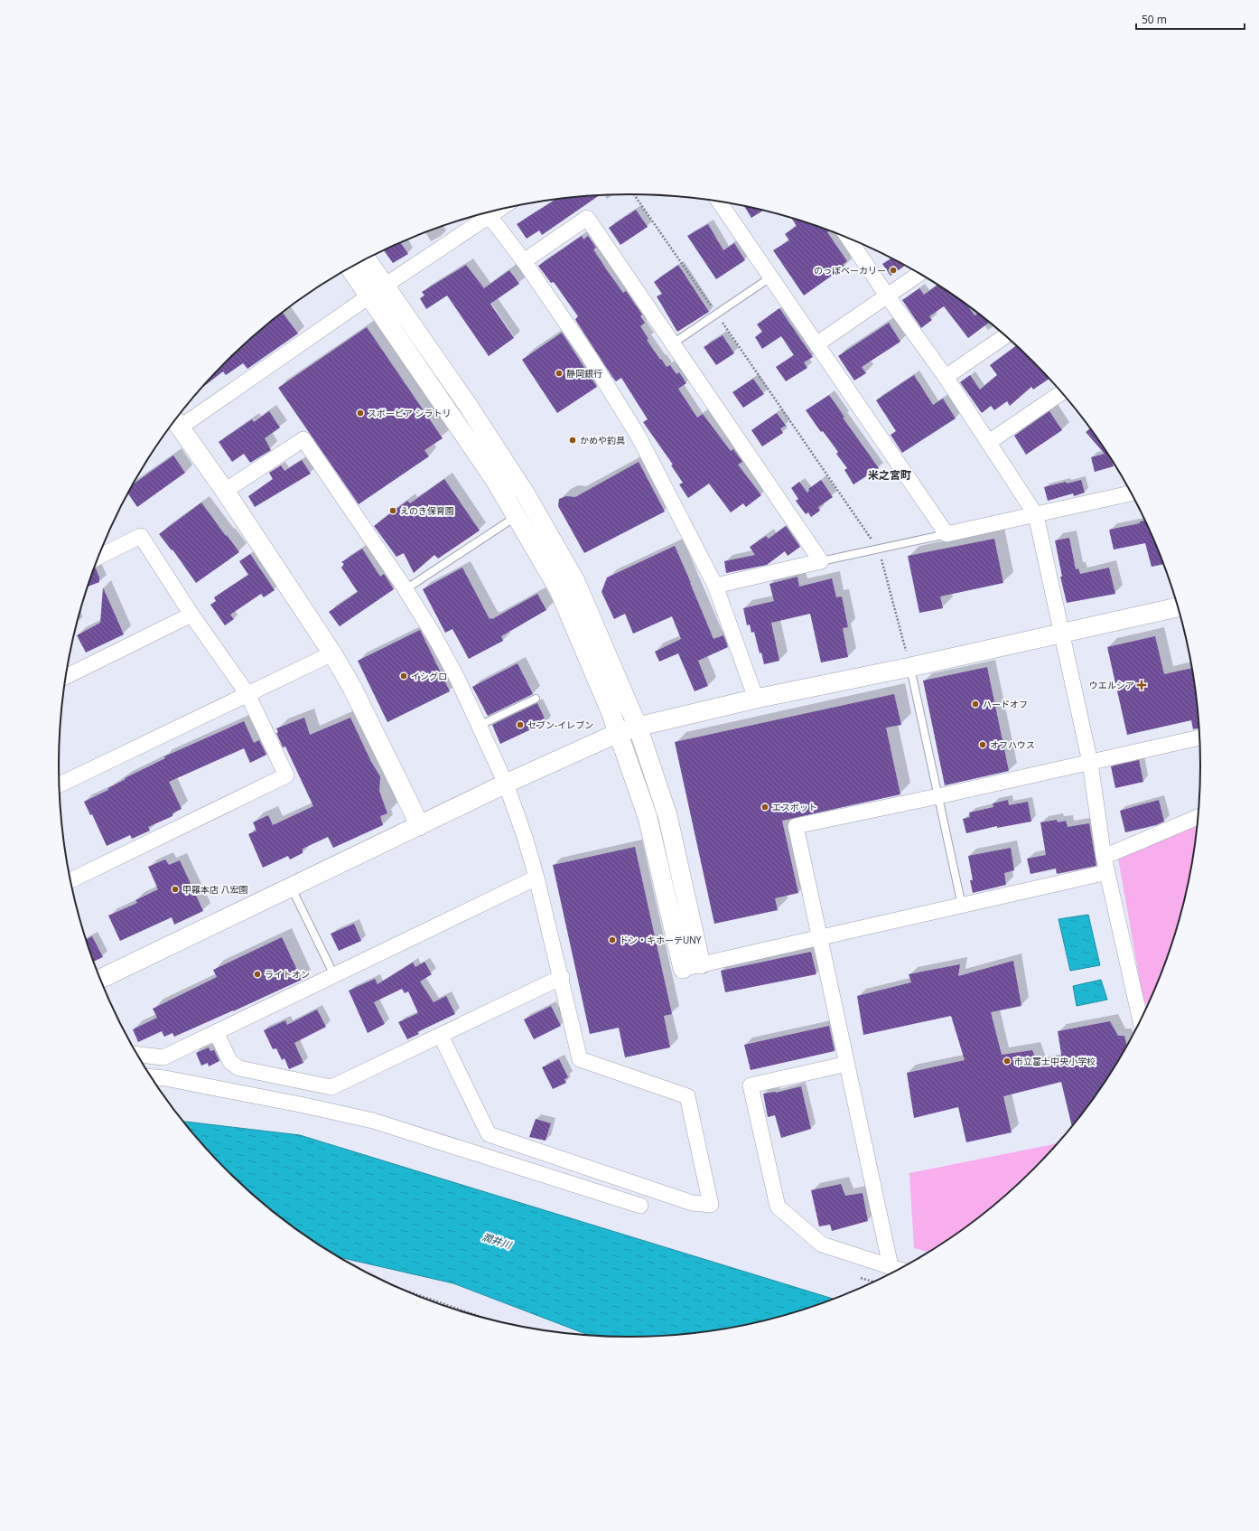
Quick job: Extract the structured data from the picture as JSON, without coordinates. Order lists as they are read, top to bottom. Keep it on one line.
{"districts":["米之宮町"],"water":["潤井川"],"places":{"other":["のっぽベーカリー","静岡銀行","スポーピア シラトリ","かめや釣具","えのき保育園","イシグロ","ハードオフ","セブン-イレブン","オフハウス","エスポット","甲羅本店 八宏園","ドン・キホーテUNY","ライトオン","市立富士中央小学校"],"health":["ウエルシア"]},"scale_bar":"50 m"}
